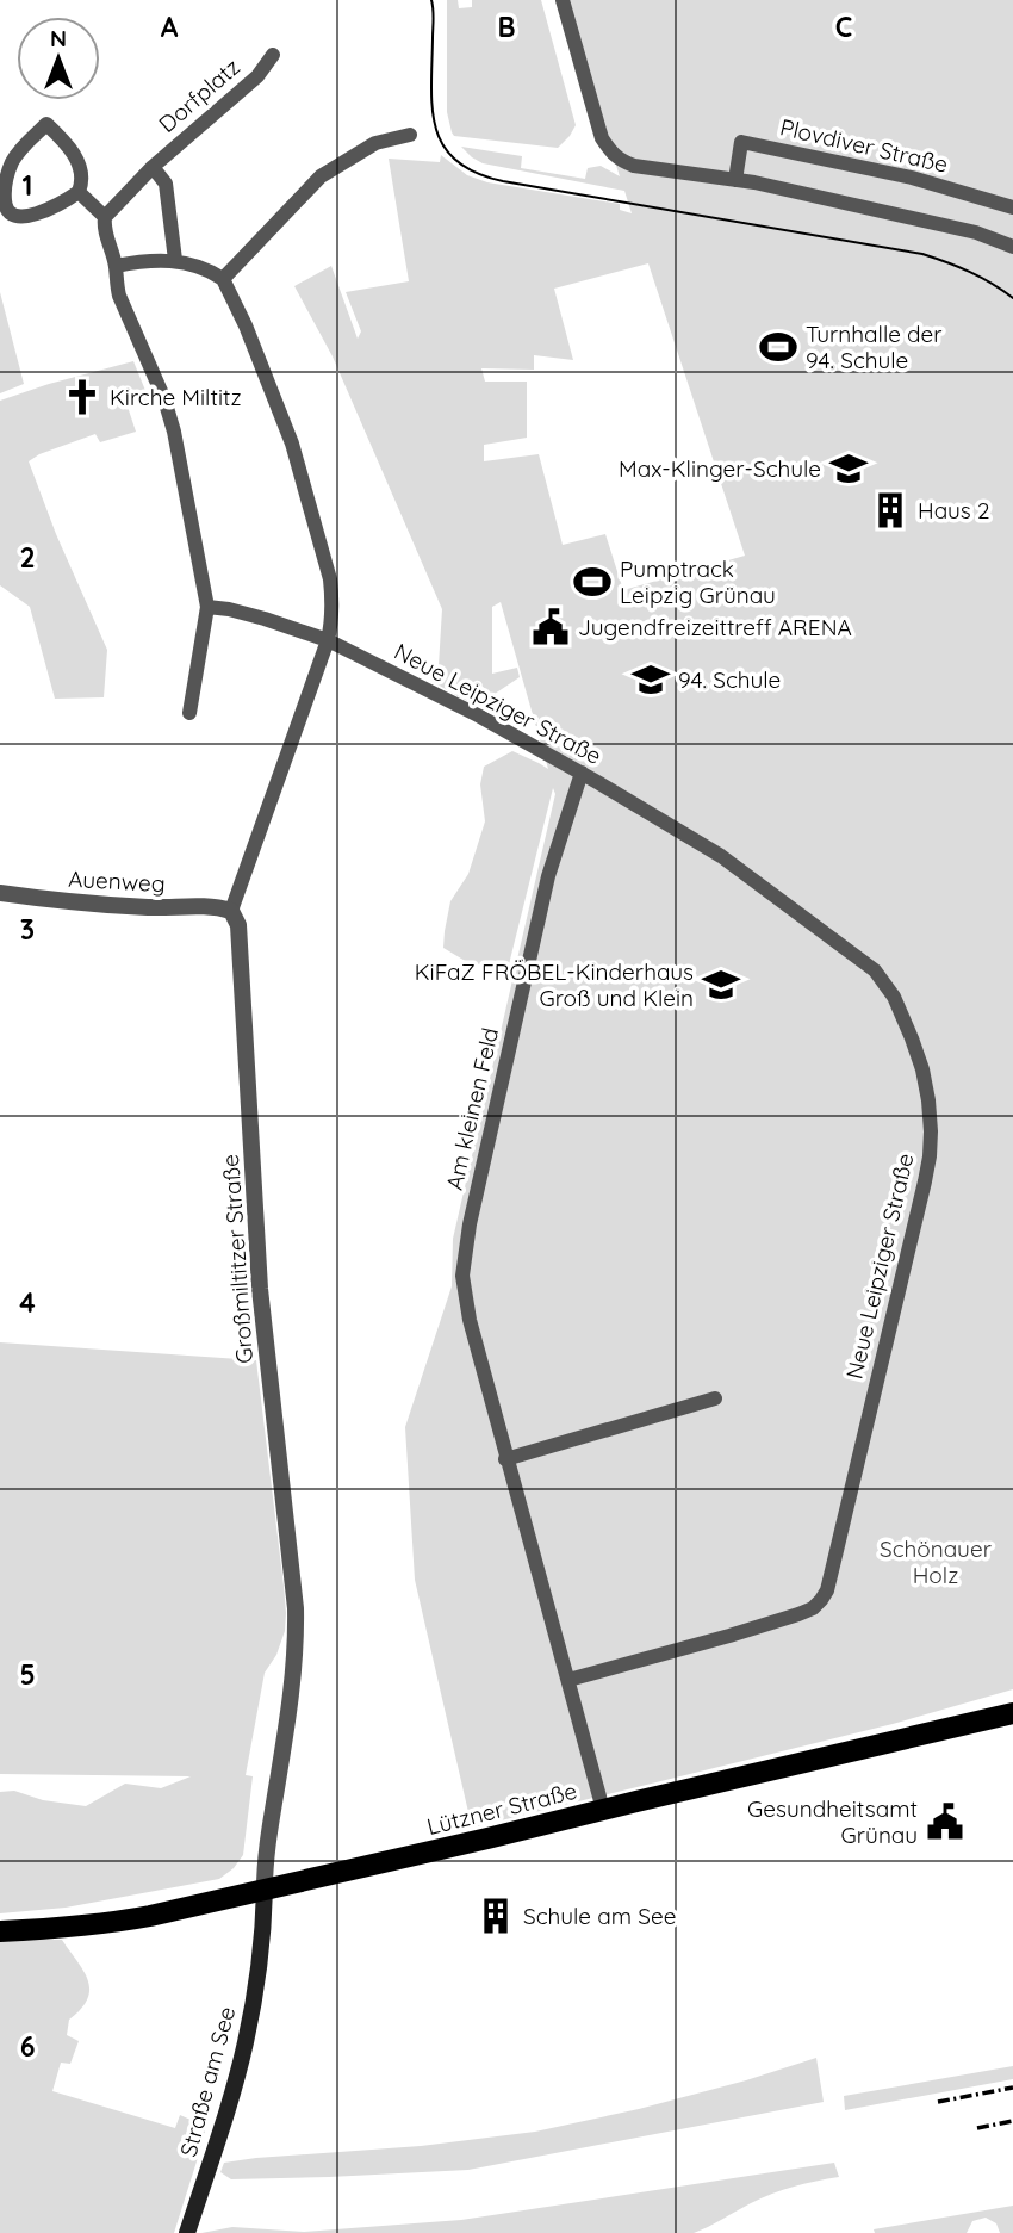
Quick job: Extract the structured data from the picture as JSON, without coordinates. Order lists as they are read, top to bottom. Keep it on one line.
{"streets":{"main road":["Lützner Straße","Straße am See"],"street":["Dorfplatz","Plovdiver Straße","Neue Leipziger Straße","Auenweg","Am kleinen Feld","Großmiltitzer Straße"]},"crossings":[["Neue Leipziger Straße","Am kleinen Feld"],["Auenweg","Großmiltitzer Straße"],["Am kleinen Feld","Lützner Straße"],["Großmiltitzer Straße","Lützner Straße"],["Großmiltitzer Straße","Straße am See"],["Lützner Straße","Straße am See"]],"parks":["Schönauer Holz"],"places":{"sports":["Turnhalle der 94. Schule","Pumptrack Leipzig Grünau"],"church":["Kirche Miltitz"],"school or university":["Max-Klinger-Schule","94. Schule","KiFaZ FRÖBEL-Kinderhaus Groß und Klein"],"building":["Haus 2","Schule am See"],"public building":["Jugendfreizeittreff ARENA","Gesundheitsamt Grünau"]},"north":"top","grid":{"columns":["A","B","C"],"rows":["1","2","3","4","5","6"]}}
